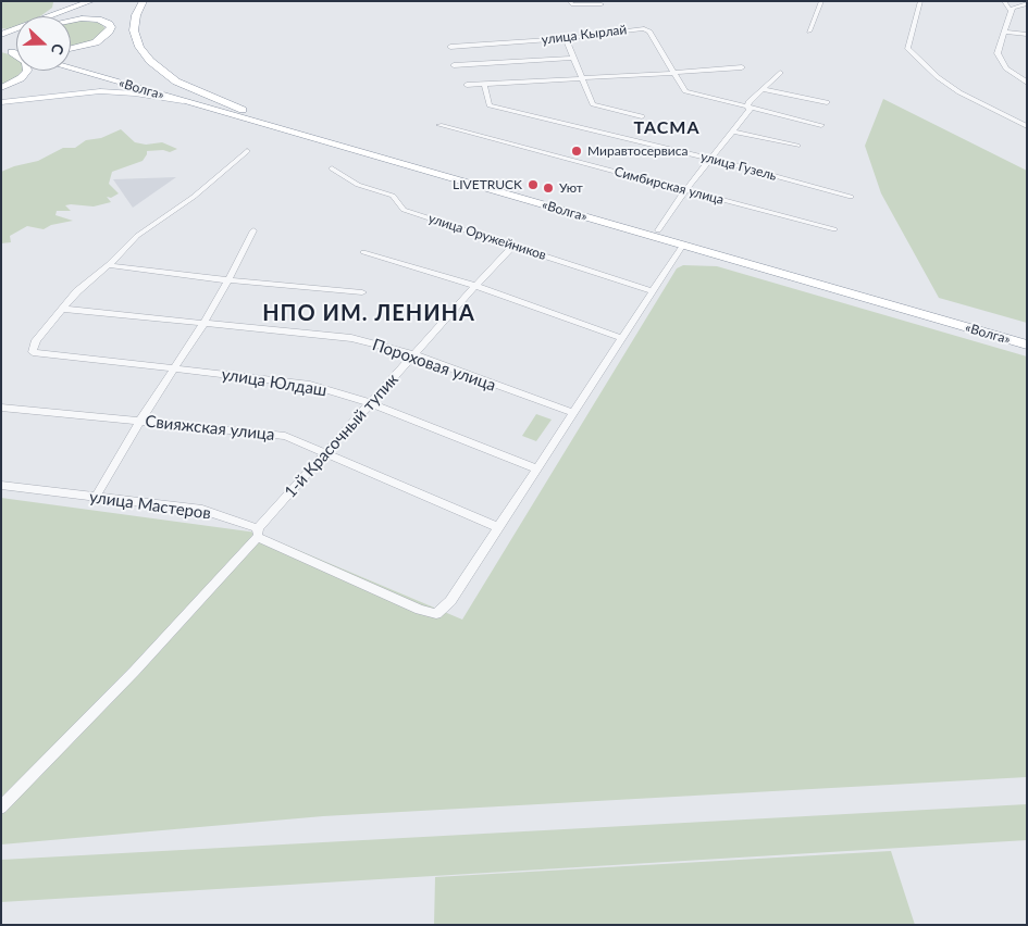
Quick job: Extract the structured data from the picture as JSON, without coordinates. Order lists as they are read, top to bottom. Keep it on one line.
{"streets":{"highway":["«Волга»"],"street":["улица Кырлай","улица Гузель","Симбирская улица","улица Оружейников","Пороховая улица","улица Юлдаш","Свияжская улица","1-й Красочный тупик","улица Мастеров"]},"crossings":[["улица Оружейников","1-й Красочный тупик"],["Пороховая улица","1-й Красочный тупик"],["улица Юлдаш","1-й Красочный тупик"],["Свияжская улица","1-й Красочный тупик"],["Свияжская улица","улица Мастеров"],["1-й Красочный тупик","улица Мастеров"]],"districts":["ТАСМА","НПО ИМ. ЛЕНИНА"],"places":["Миравтосервиса","LIVETRUCK","Уют"],"north":"right"}
